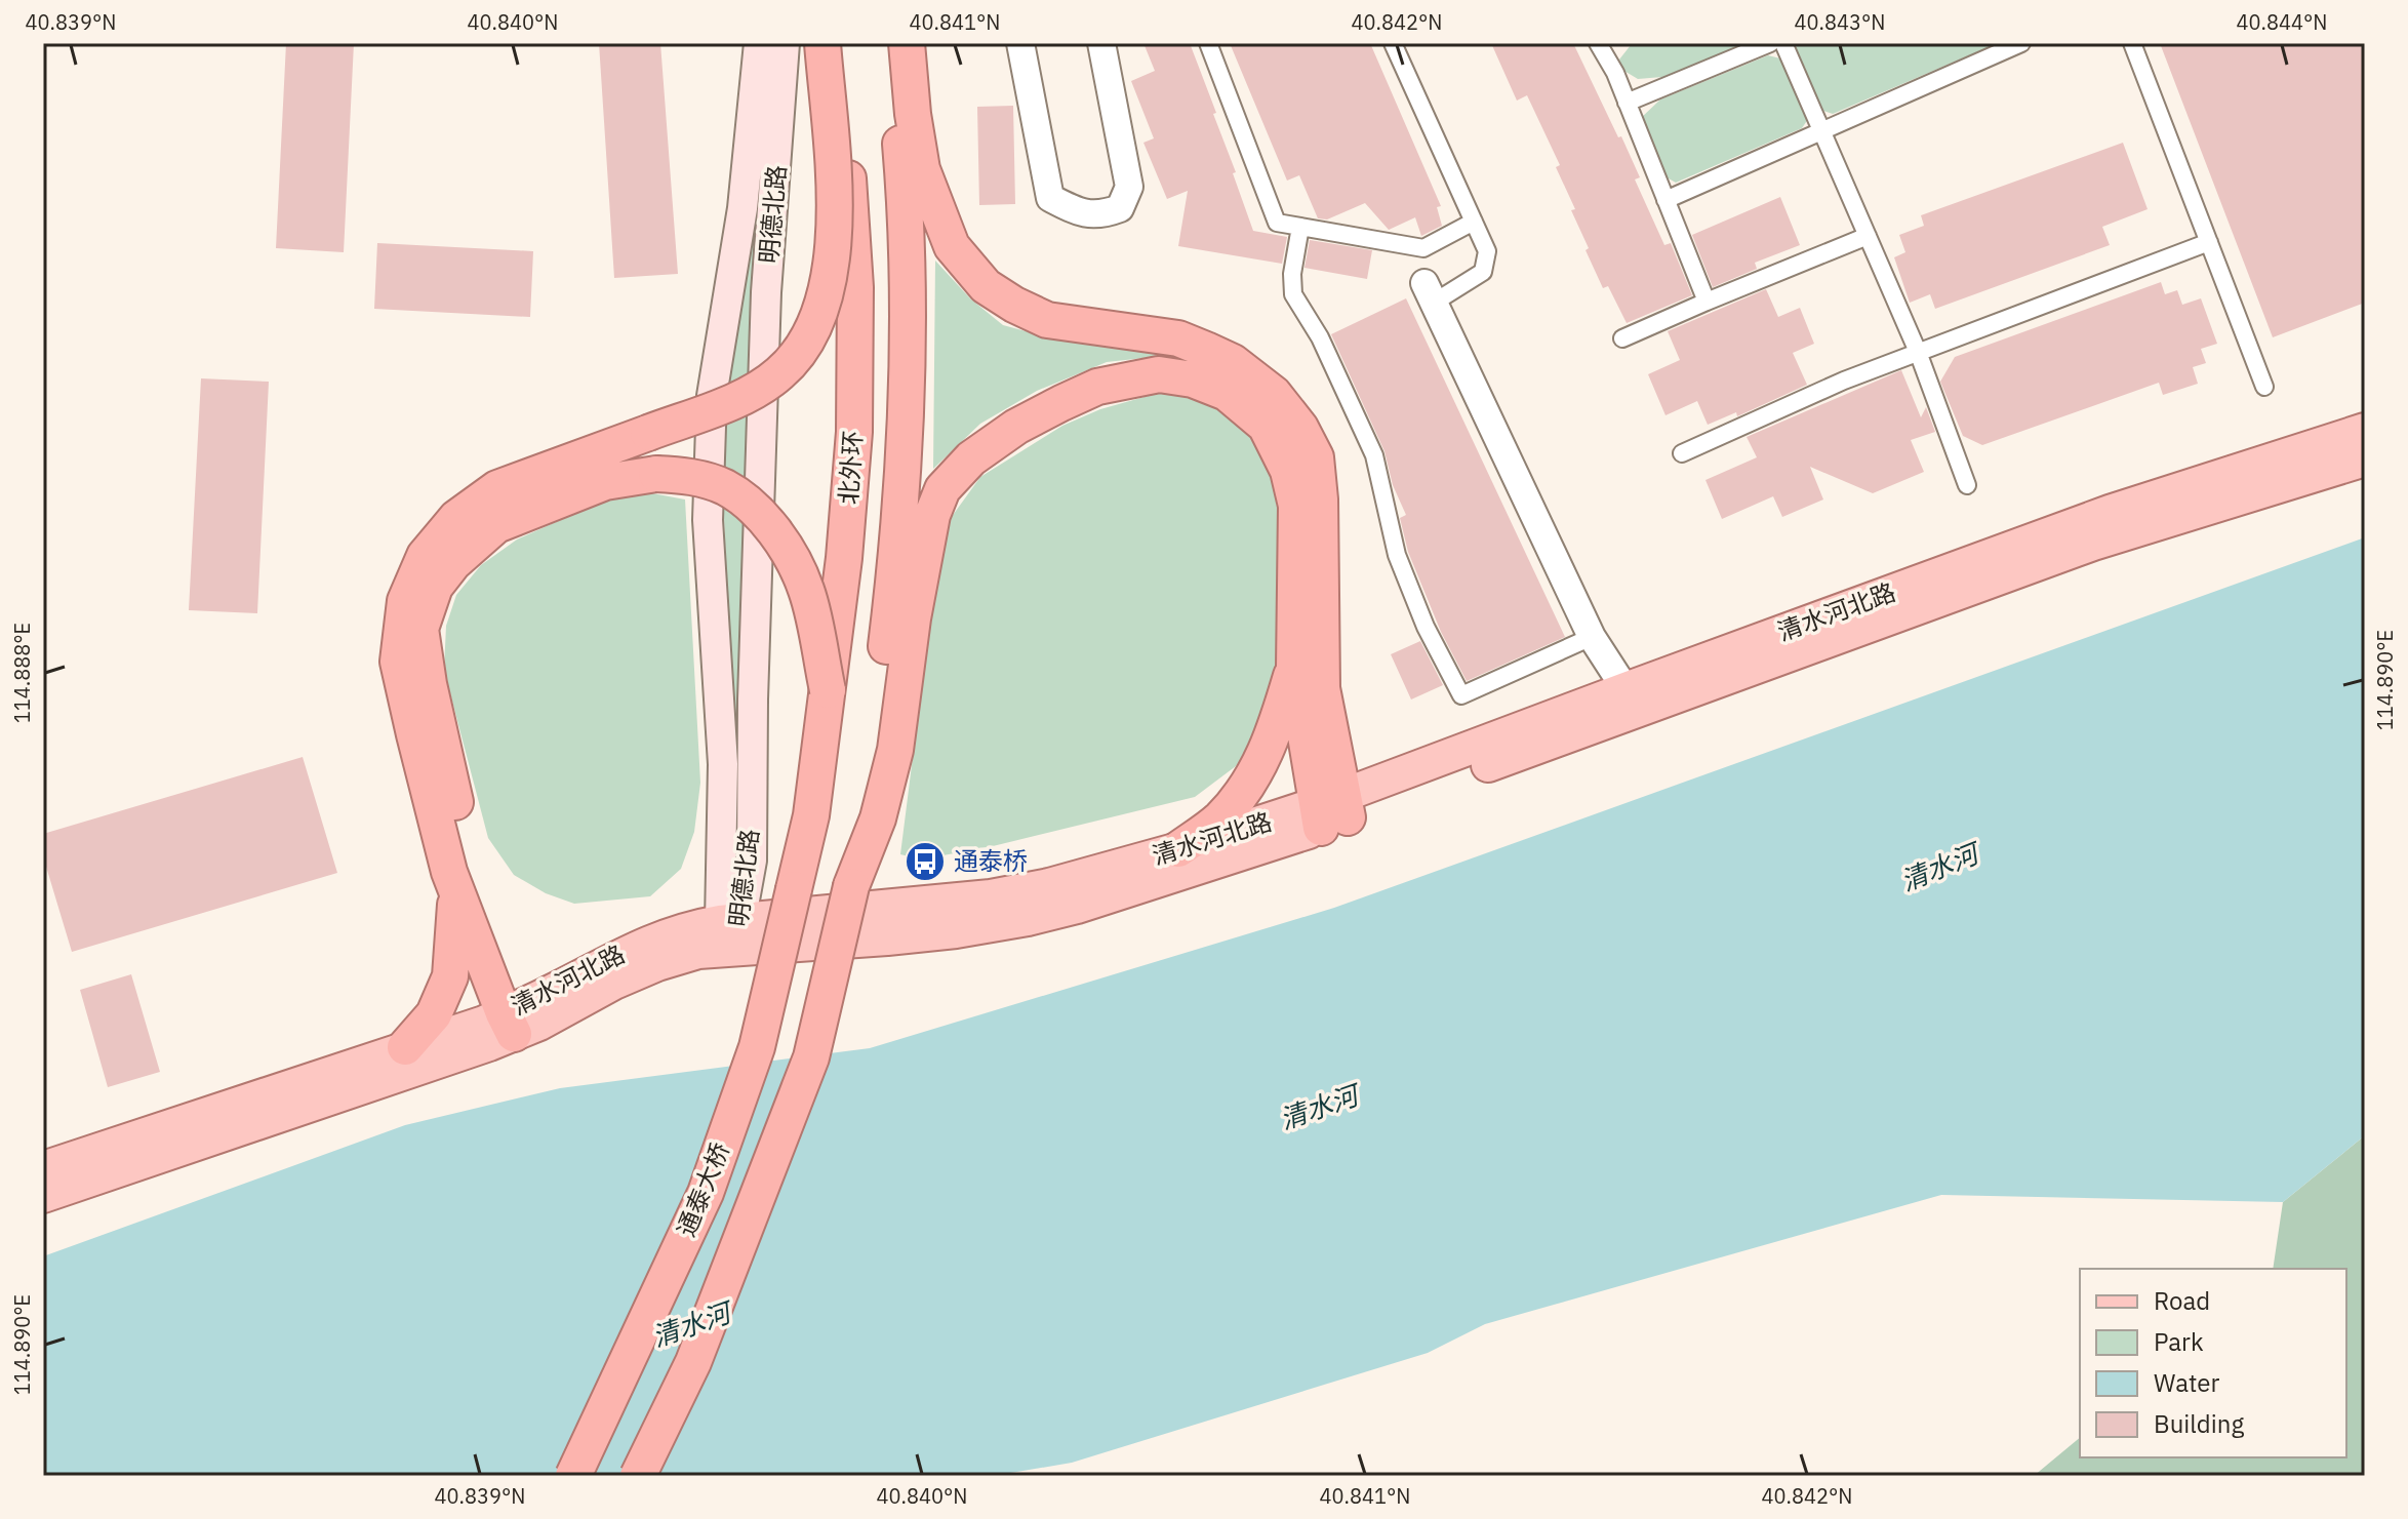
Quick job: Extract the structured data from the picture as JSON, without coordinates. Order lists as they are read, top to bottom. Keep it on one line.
{"streets":{"highway":["北外环","通泰大桥"],"main road":["明德北路","清水河北路"]},"crossings":[["明德北路","清水河北路"],["北外环","通泰大桥"]],"water":["清水河"],"places":{"bus stop":["通泰桥"]},"legend":["Road","Park","Water","Building"],"coordinates":["40.839°N","40.840°N","40.841°N","40.842°N","40.843°N","40.844°N","114.888°E","114.890°E"]}
